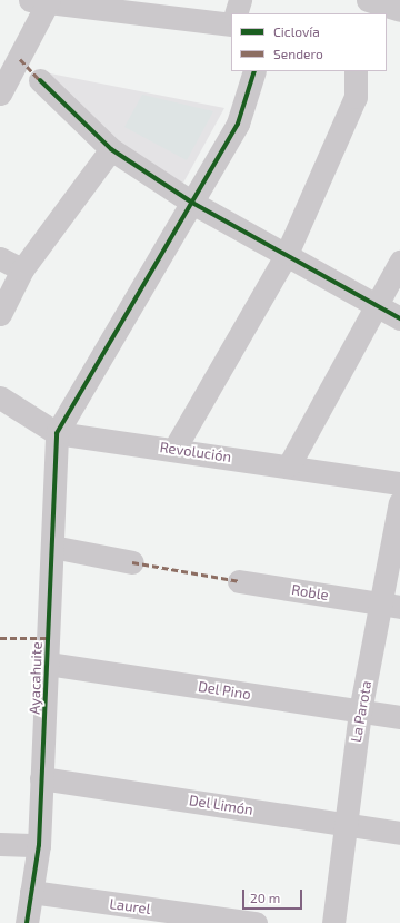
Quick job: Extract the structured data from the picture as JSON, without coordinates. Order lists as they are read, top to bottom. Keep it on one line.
{"streets":{"street":["Revolución","Roble","Ayacahuite","Del Pino","La Parota","Del Limón","Laurel"]},"crossings":[["Revolución","Ayacahuite"],["Roble","La Parota"],["Ayacahuite","Del Pino"],["Ayacahuite","Del Limón"],["Ayacahuite","Laurel"],["Del Pino","La Parota"],["La Parota","Del Limón"]],"legend":["Ciclovía","Sendero"],"scale_bar":"20 m"}
